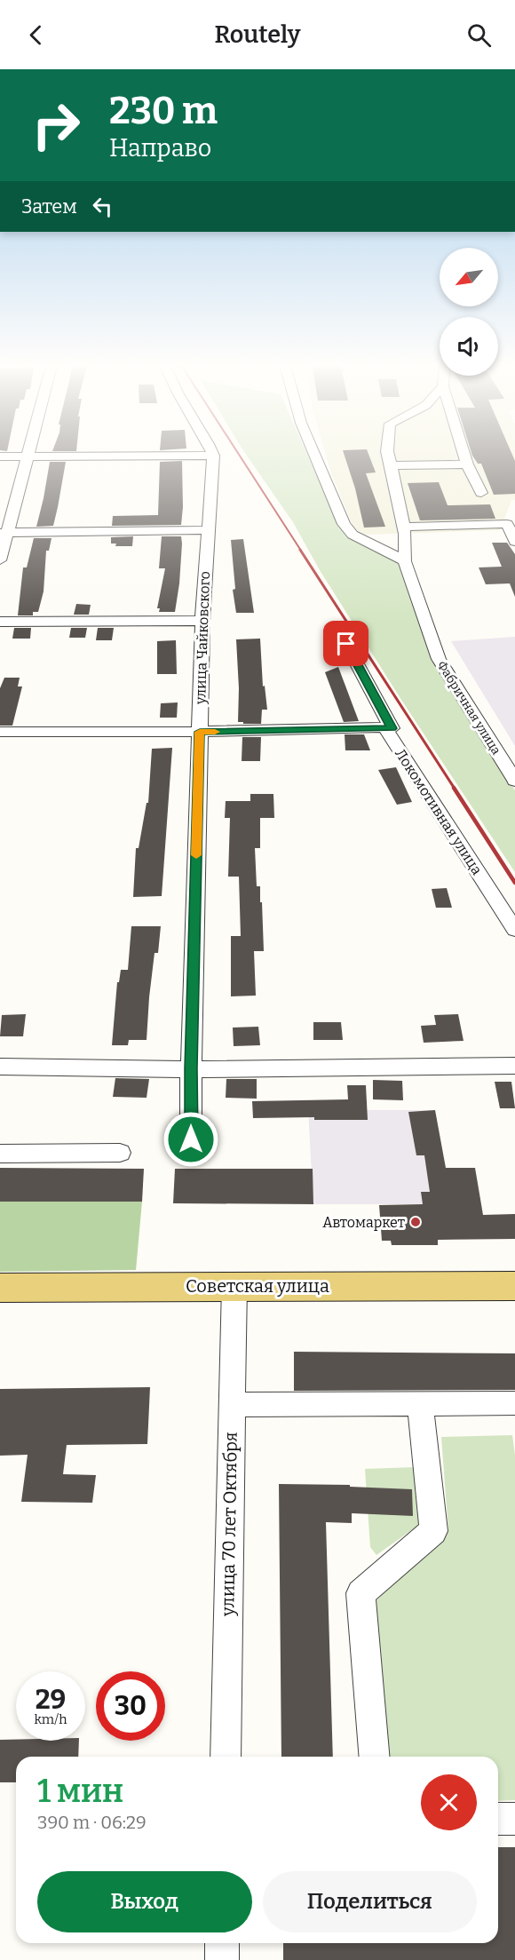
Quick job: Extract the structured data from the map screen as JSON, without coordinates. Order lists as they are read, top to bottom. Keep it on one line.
{"streets":{"main road":["Советская улица"],"street":["улица Чайковского","Фабричная улица","Локомотивная улица","улица 70 лет Октября"]},"crossings":[["Советская улица","улица 70 лет Октября"]],"places":["Автомаркет"],"north":"bottom left","page":{"header":"Routely","turn":["230 m","Направо"],"then":"Затем","speed":"29 km/h","limit":"30","heading":["1 мин","390 m · 06:29"],"buttons":["Выход","Поделиться"]}}
